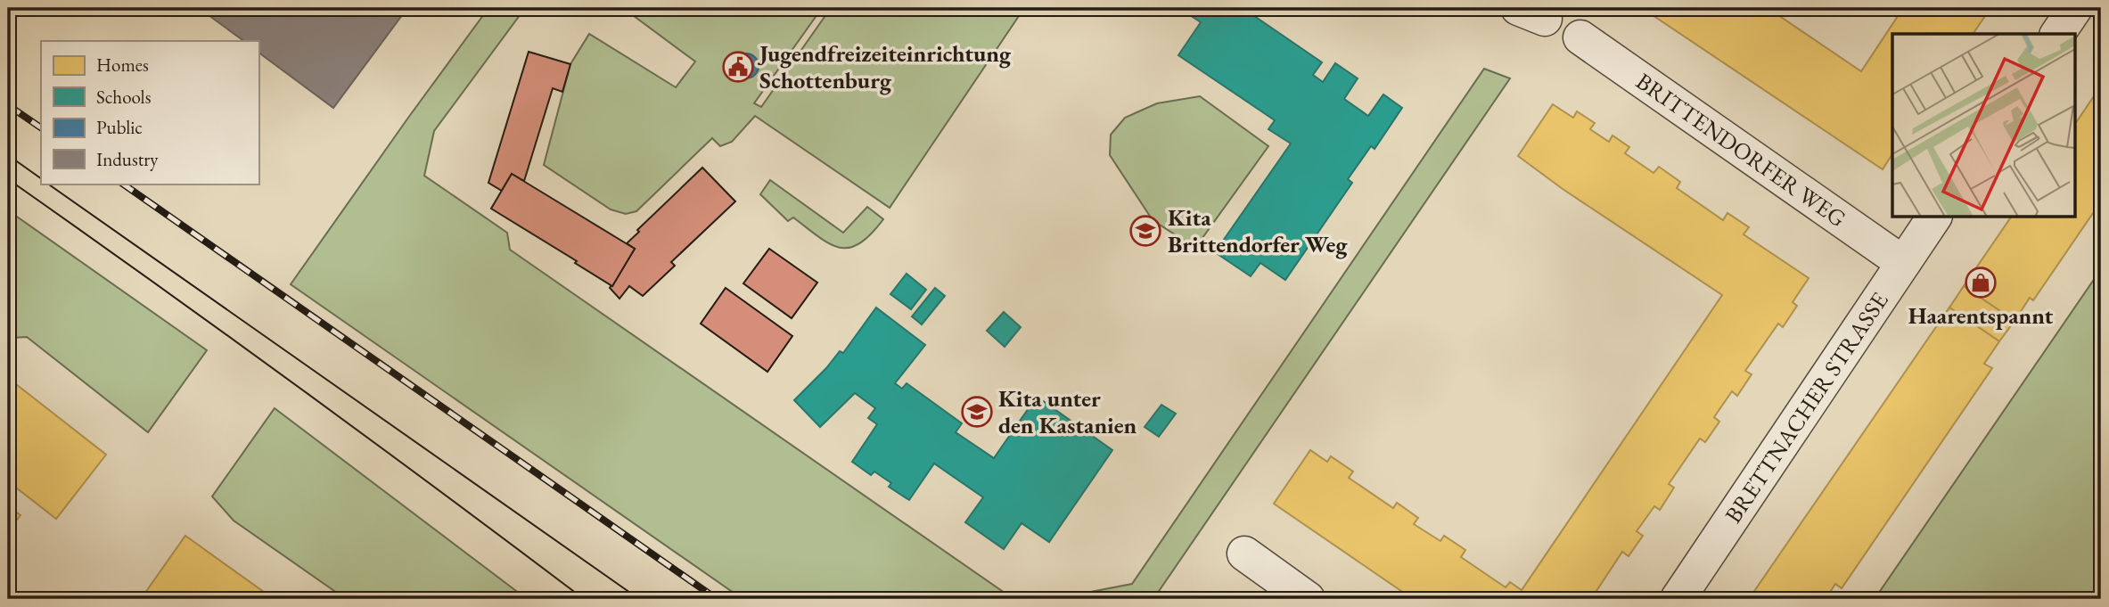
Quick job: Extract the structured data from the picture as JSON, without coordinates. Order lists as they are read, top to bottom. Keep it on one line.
{"streets":{"street":["BRITTENDORFER WEG","BRETTNACHER STRASSE"]},"crossings":[["BRITTENDORFER WEG","BRETTNACHER STRASSE"]],"places":{"public building":["Jugendfreizeiteinrichtung Schottenburg"],"school or university":["Kita Brittendorfer Weg","Kita unter den Kastanien"],"shop":["Haarentspannt"]},"legend":["Homes","Schools","Public","Industry"]}
